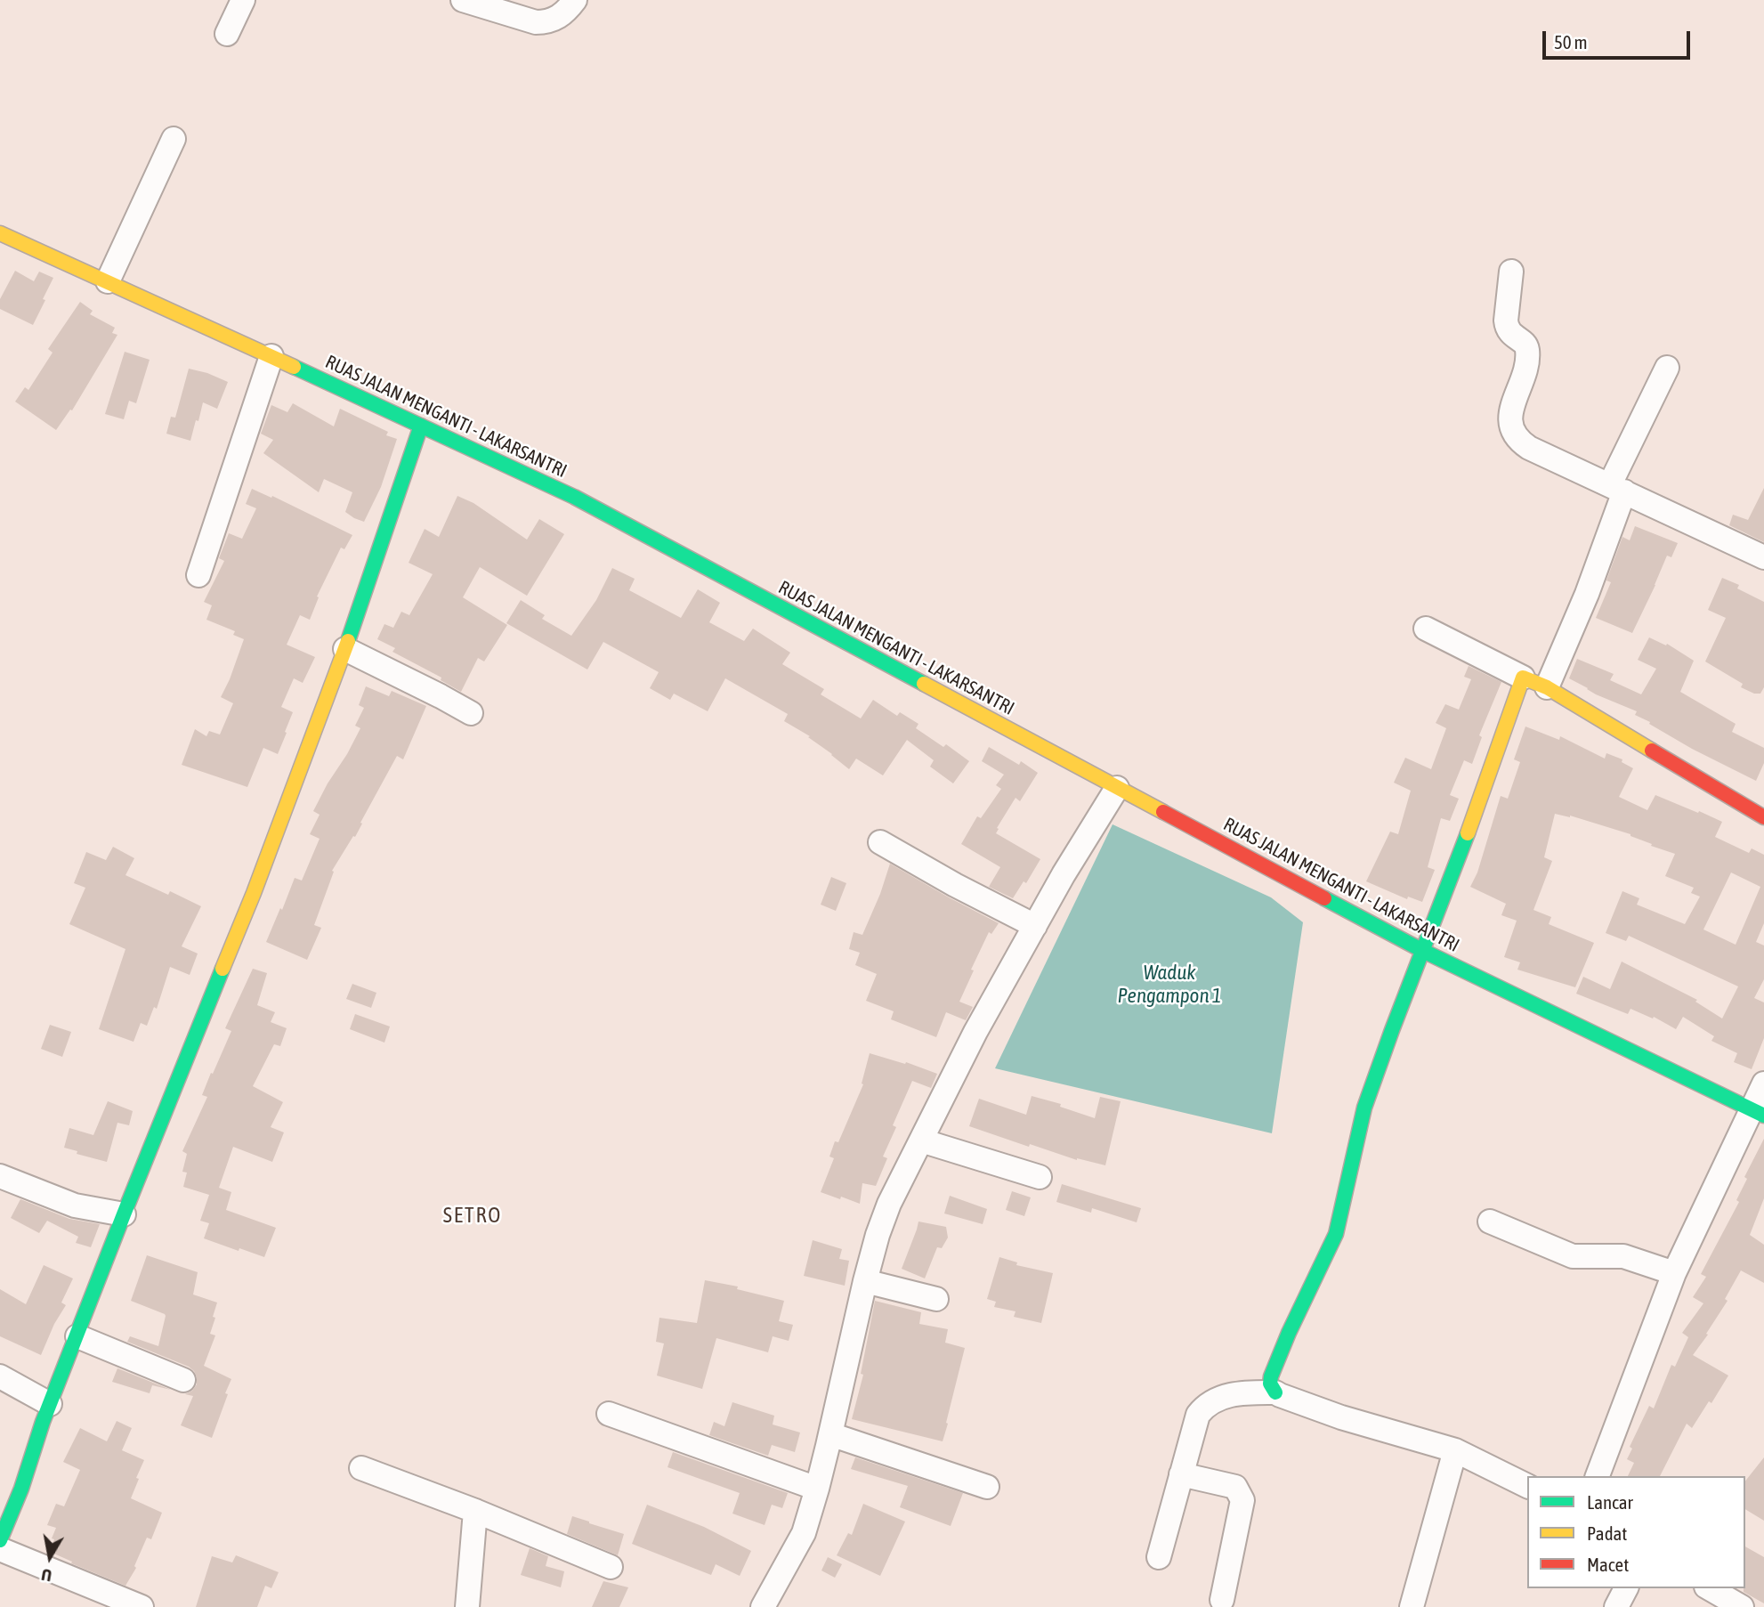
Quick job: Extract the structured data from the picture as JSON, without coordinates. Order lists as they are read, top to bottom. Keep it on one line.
{"streets":{"street":["RUAS JALAN MENGANTI - LAKARSANTRI"]},"districts":["SETRO"],"water":["Waduk Pengampon 1"],"legend":["Lancar","Padat","Macet"],"scale_bar":"50 m","north":"bottom"}
